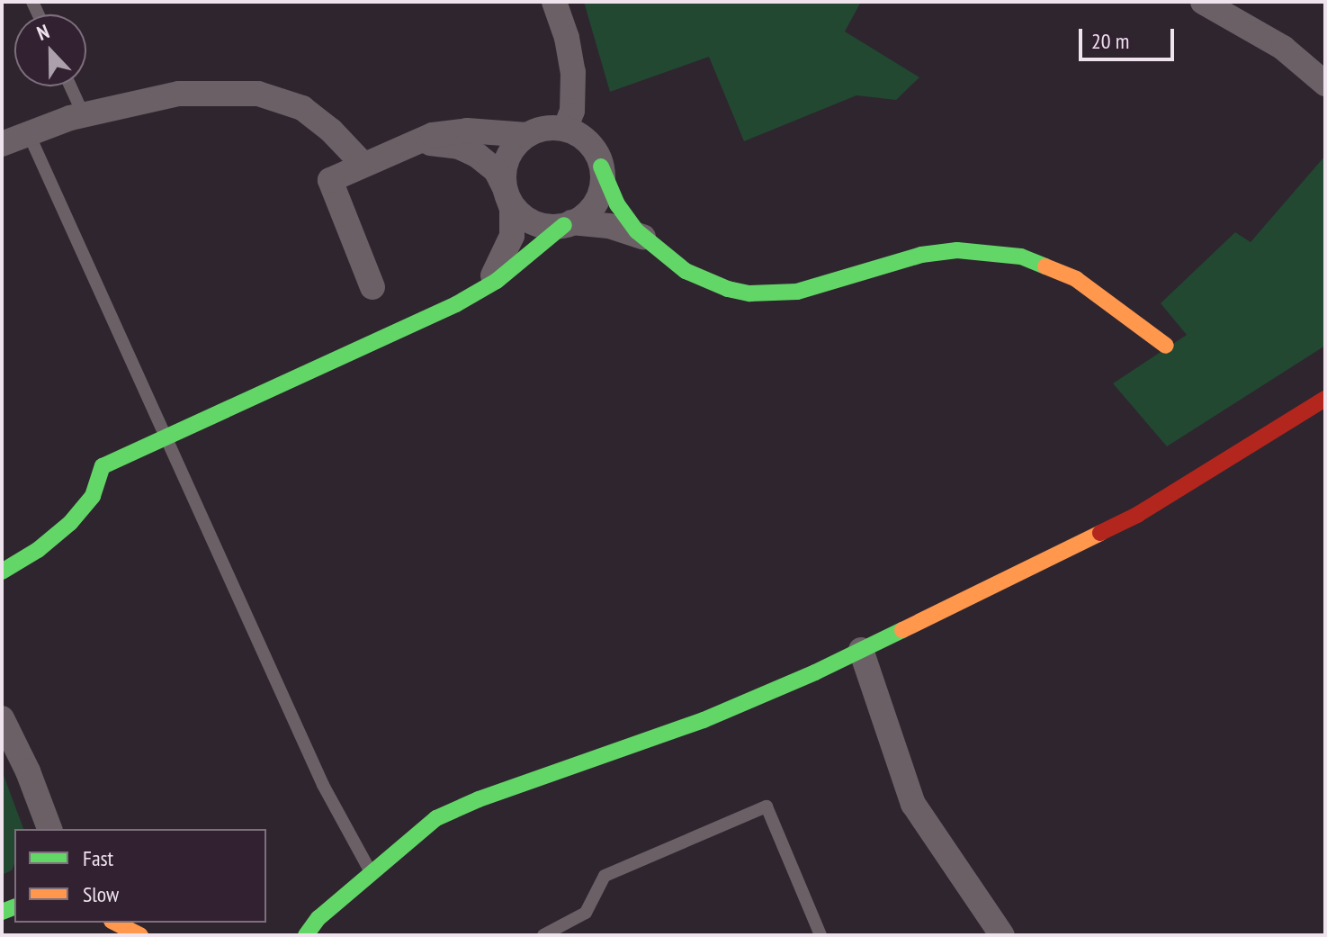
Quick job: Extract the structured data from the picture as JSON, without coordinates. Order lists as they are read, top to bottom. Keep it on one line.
{"legend":["Fast","Slow"],"scale_bar":"20 m","north":"top"}
